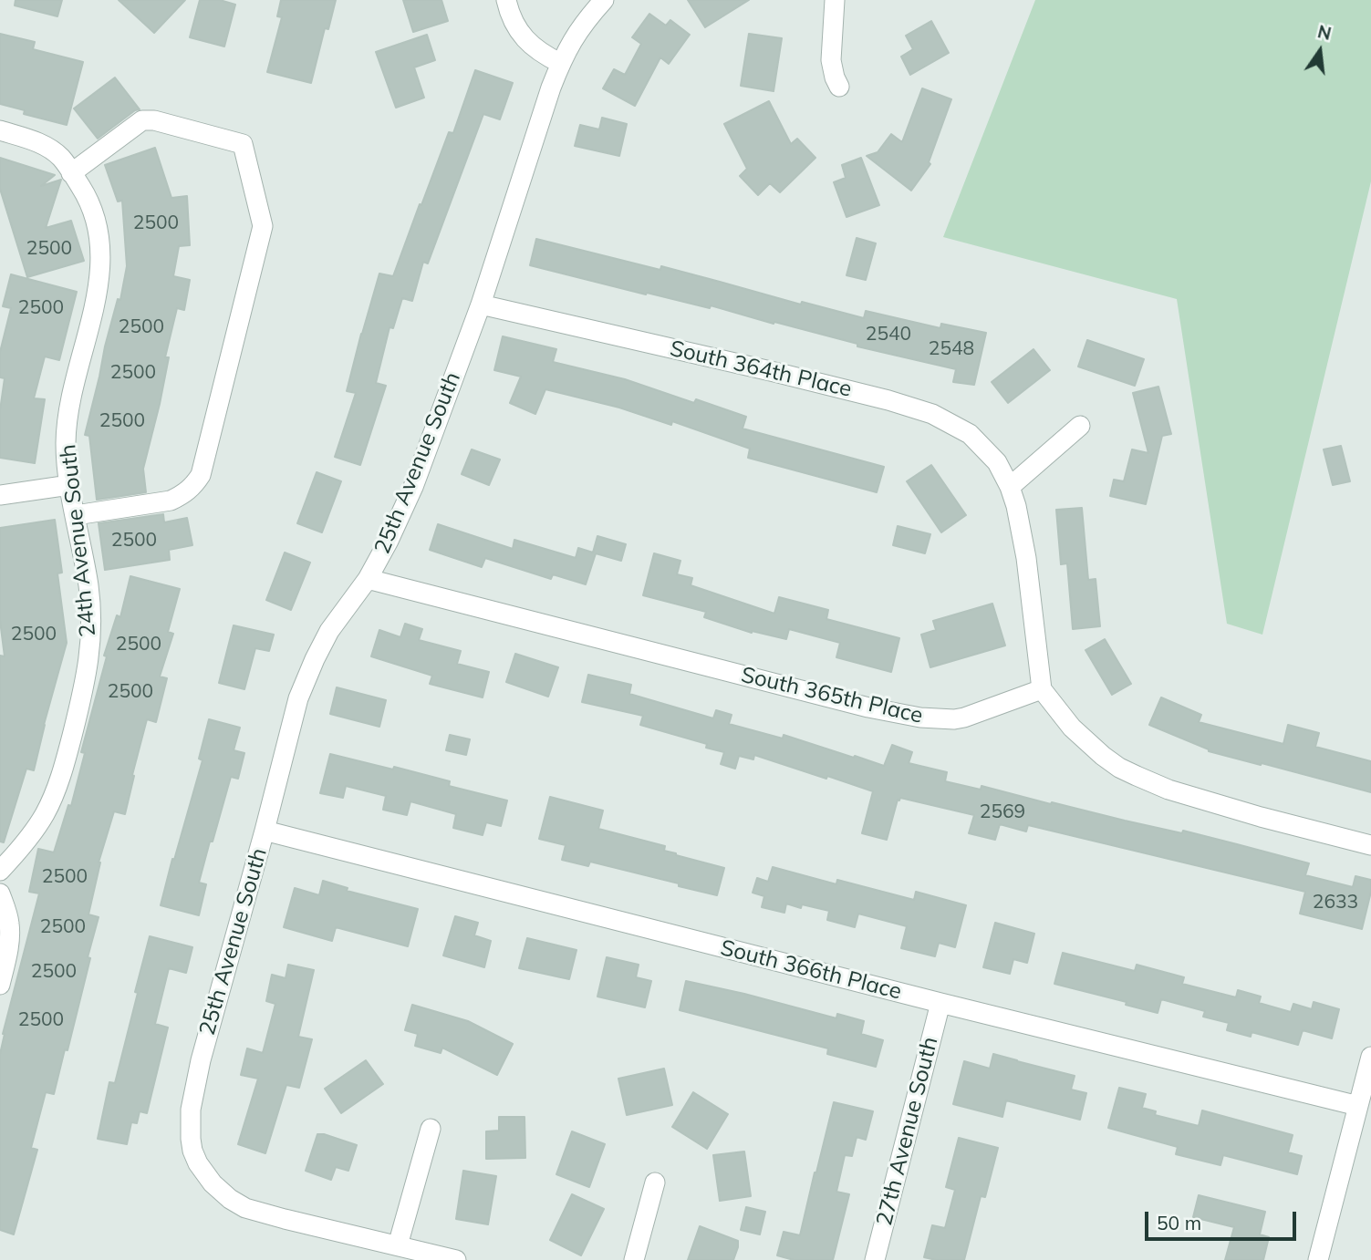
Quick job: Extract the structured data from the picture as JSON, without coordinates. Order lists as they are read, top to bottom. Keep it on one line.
{"streets":{"street":["South 364th Place","25th Avenue South","24th Avenue South","South 365th Place","South 366th Place","27th Avenue South"]},"crossings":[["South 364th Place","25th Avenue South"],["South 364th Place","South 365th Place"],["25th Avenue South","South 365th Place"],["25th Avenue South","South 366th Place"],["South 366th Place","27th Avenue South"]],"house_numbers":["2500","2500","2500","2500","2540","2548","2500","2500","2500","2500","2500","2500","2569","2500","2633","2500","2500","2500"],"scale_bar":"50 m","north":"top"}
